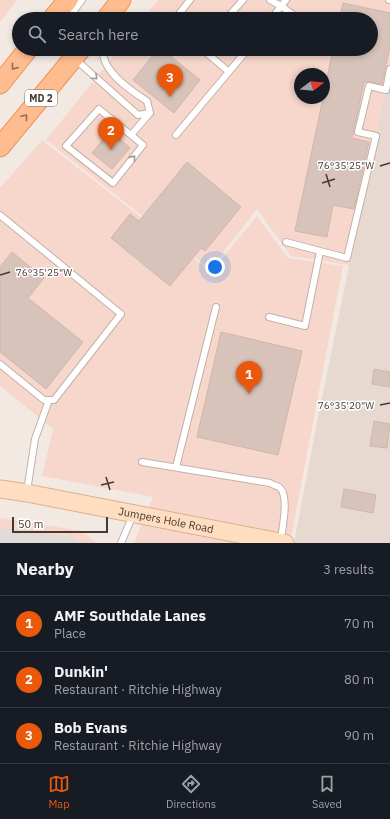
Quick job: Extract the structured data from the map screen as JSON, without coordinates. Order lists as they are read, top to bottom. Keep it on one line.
{"streets":{"main road":["MD 2","Jumpers Hole Road"]},"scale_bar":"50 m","north":"right","page":{"search":"Search here","pins":["3","2","1"],"scale":"50 m","heading":["Nearby","3 results"],"list":[{"mark":"1","name":"AMF Southdale Lanes","note":"Place","value":"70 m"},{"mark":"2","name":"Dunkin'","note":"Restaurant · Ritchie Highway","value":"80 m"},{"mark":"3","name":"Bob Evans","note":"Restaurant · Ritchie Highway","value":"90 m"}],"nav":["Map","Directions","Saved"]},"coordinates":["76°35'25\"W","76°35'20\"W"]}
